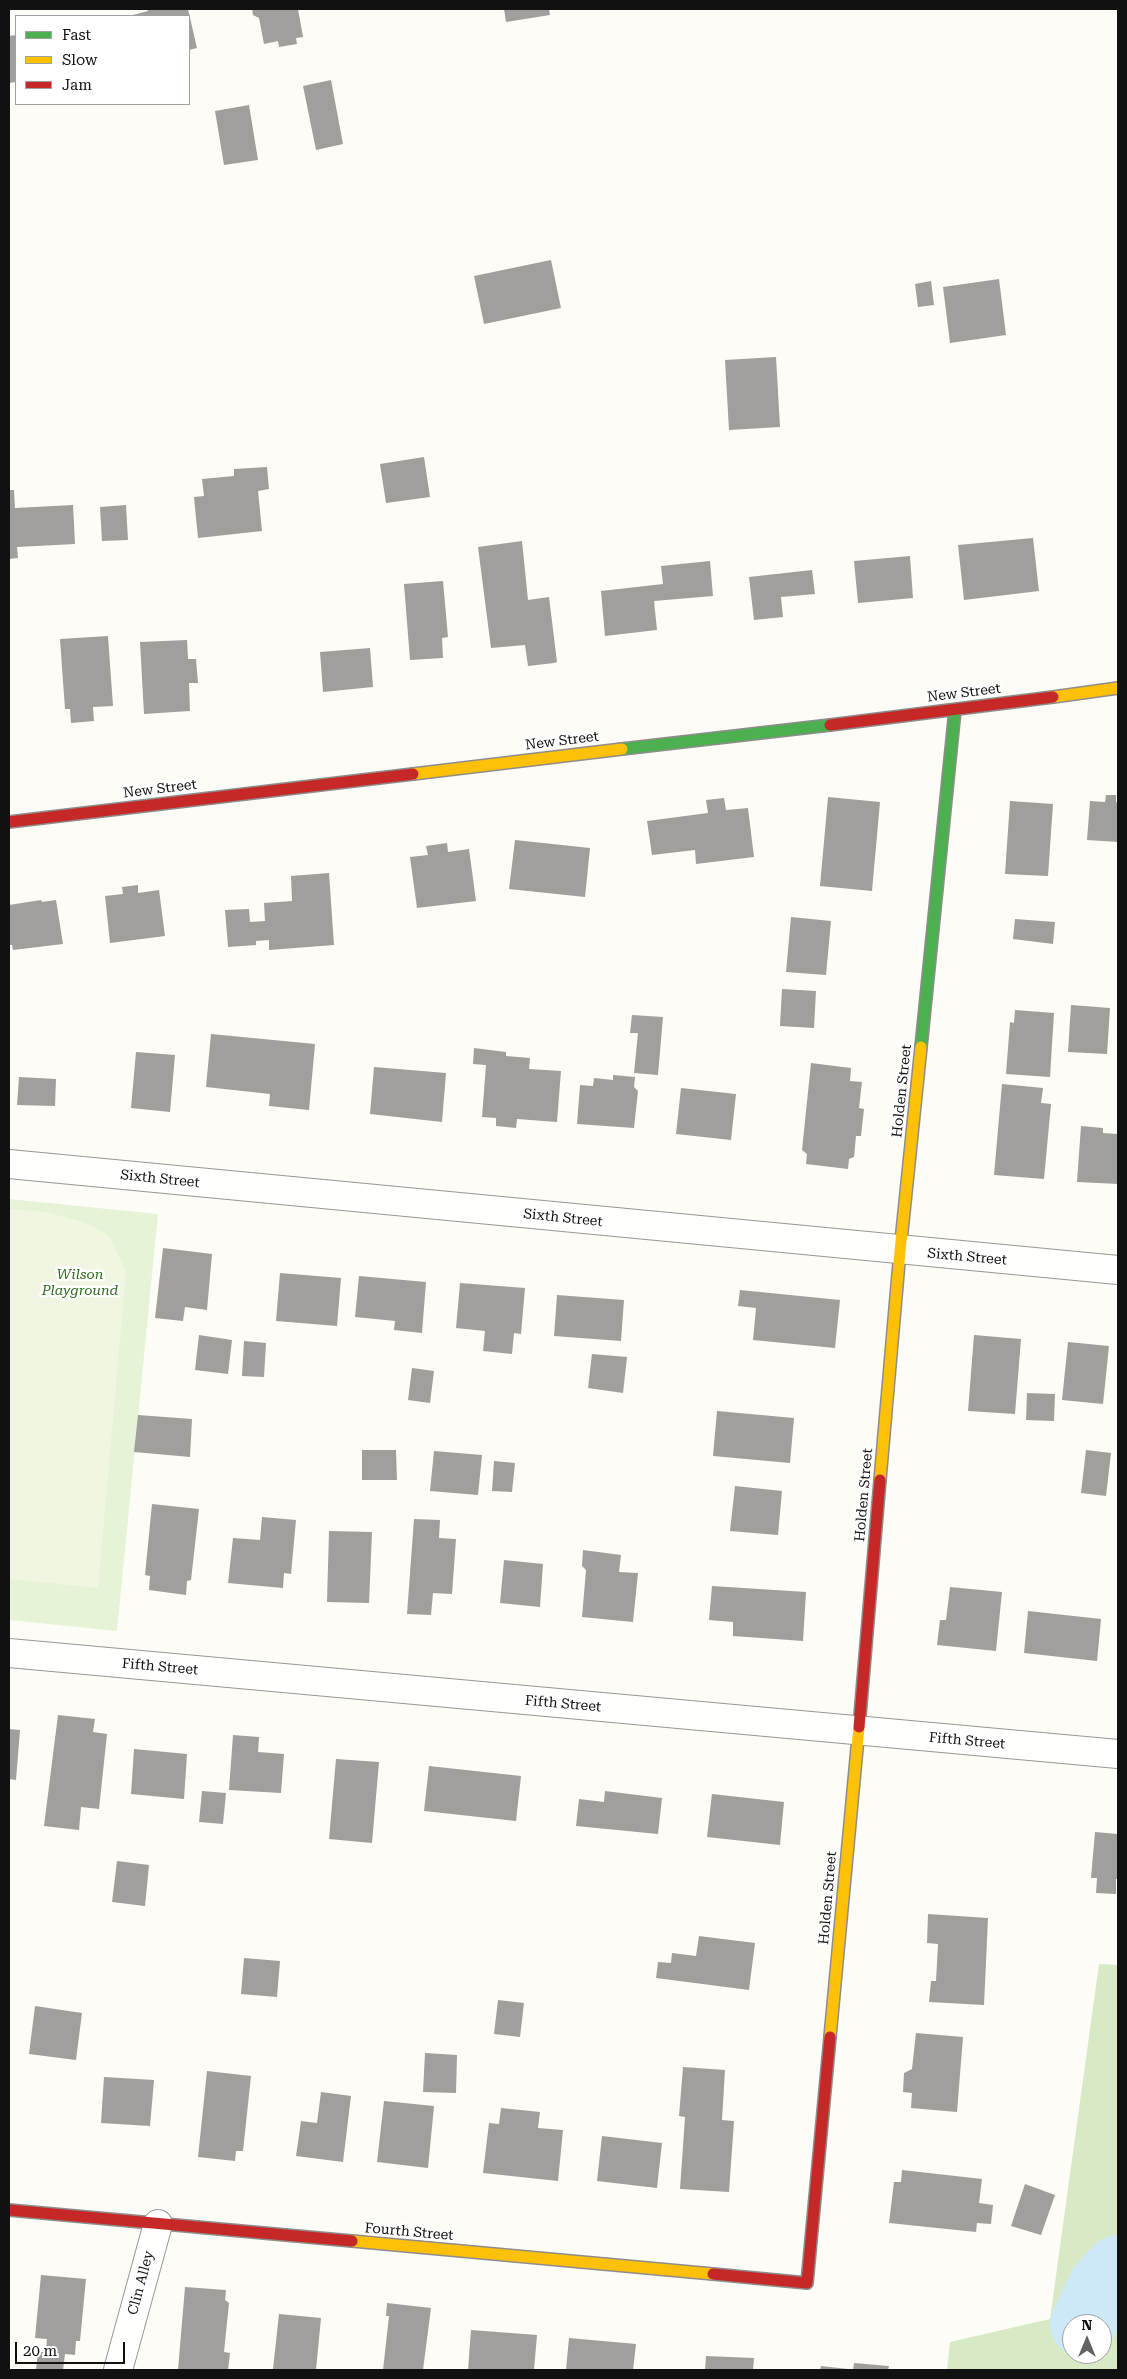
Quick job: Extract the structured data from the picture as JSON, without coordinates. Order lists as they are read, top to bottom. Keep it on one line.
{"streets":{"street":["New Street","Holden Street","Sixth Street","Fifth Street","Fourth Street","Clin Alley"]},"crossings":[["New Street","Holden Street"],["Holden Street","Sixth Street"],["Holden Street","Fifth Street"],["Holden Street","Fourth Street"],["Fourth Street","Clin Alley"]],"parks":["Wilson Playground"],"legend":["Fast","Slow","Jam"],"scale_bar":"20 m","north":"top"}
